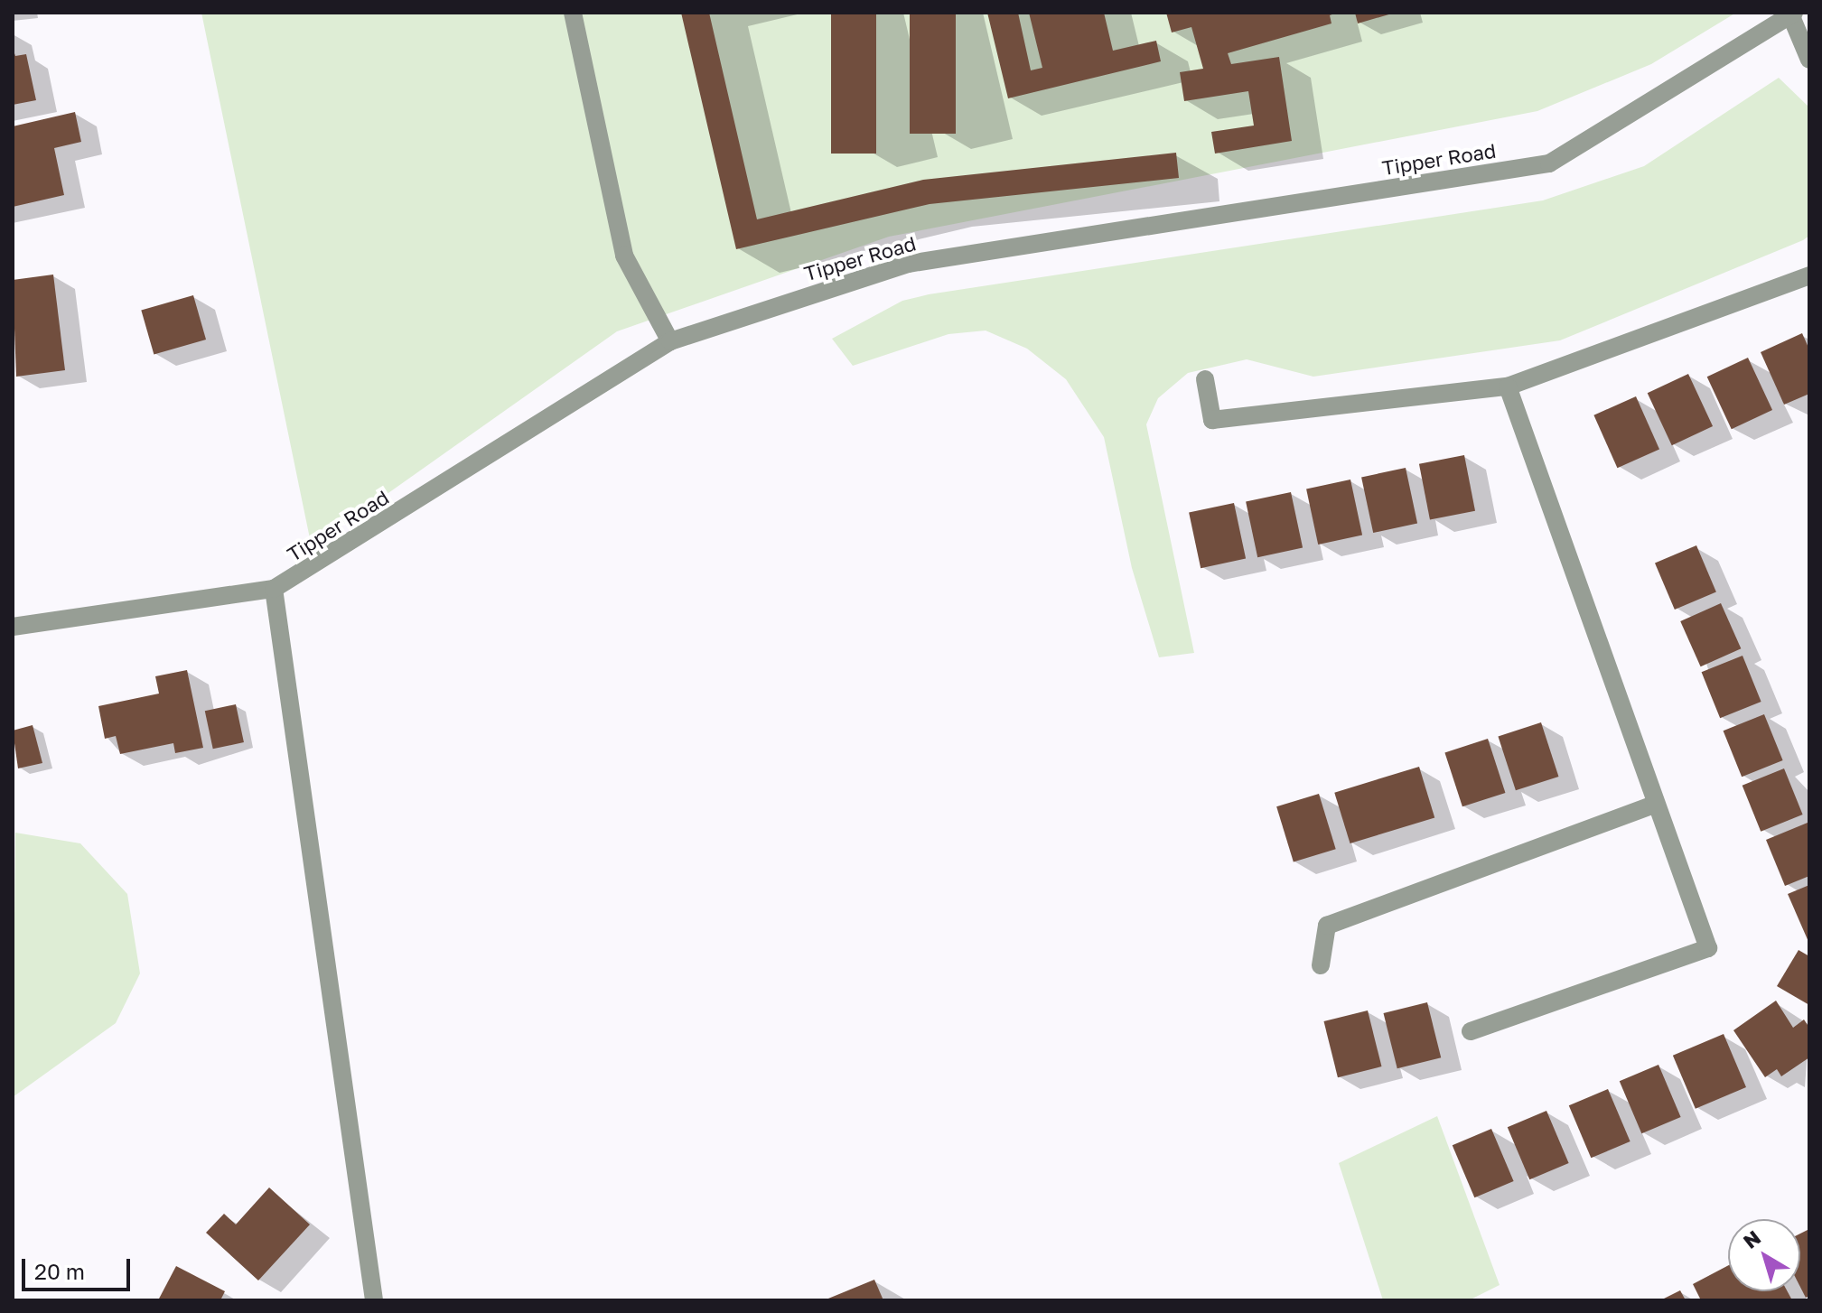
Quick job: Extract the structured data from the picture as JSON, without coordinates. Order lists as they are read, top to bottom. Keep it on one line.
{"streets":{"street":["Tipper Road"]},"scale_bar":"20 m","north":"top left"}
